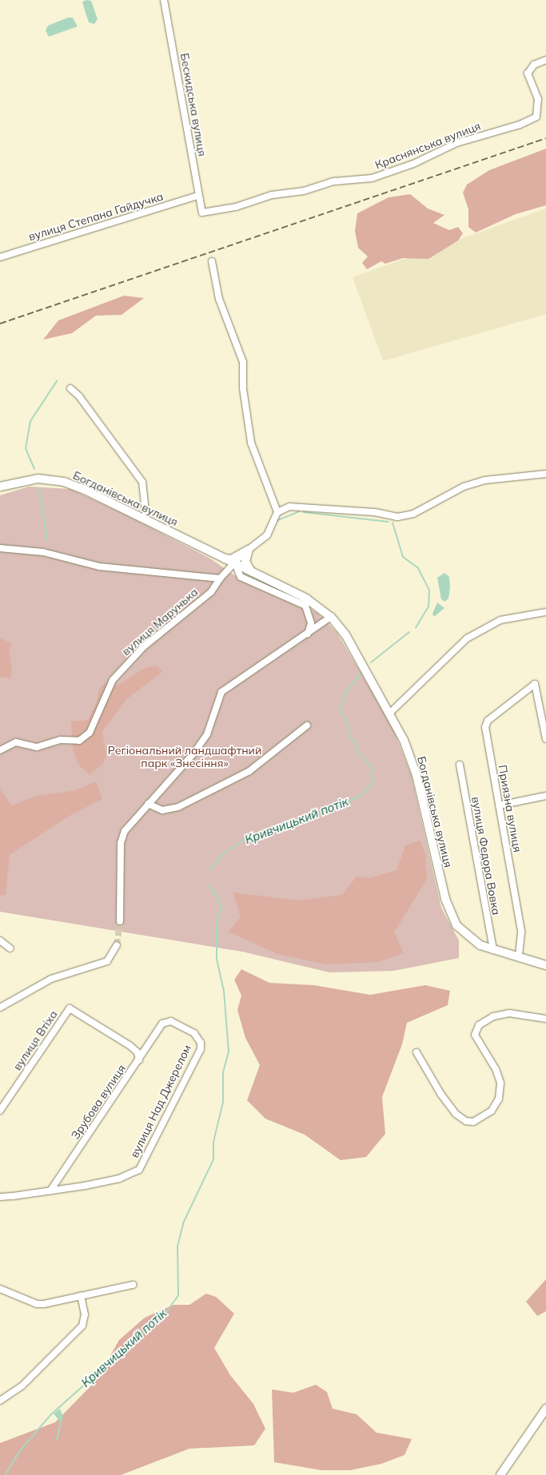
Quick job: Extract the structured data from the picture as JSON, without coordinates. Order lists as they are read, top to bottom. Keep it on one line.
{"streets":{"main road":["Богданівська вулиця"],"street":["Бескидська вулиця","Краснянська вулиця","вулиця Степана Гайдучка","вулиця Марунька","Приязна вулиця","вулиця Федора Вовка","вулиця Втіха","вулиця Над Джерелом","Зрубова вулиця"]},"crossings":[["Бескидська вулиця","Краснянська вулиця"],["Бескидська вулиця","вулиця Степана Гайдучка"],["Богданівська вулиця","вулиця Марунька"],["Богданівська вулиця","Приязна вулиця"],["Богданівська вулиця","вулиця Федора Вовка"],["вулиця Втіха","Зрубова вулиця"],["вулиця Над Джерелом","Зрубова вулиця"]],"water":["Кривчицький потік"],"parks":["Регіональний ландшафтний парк «Знесіння»"]}
